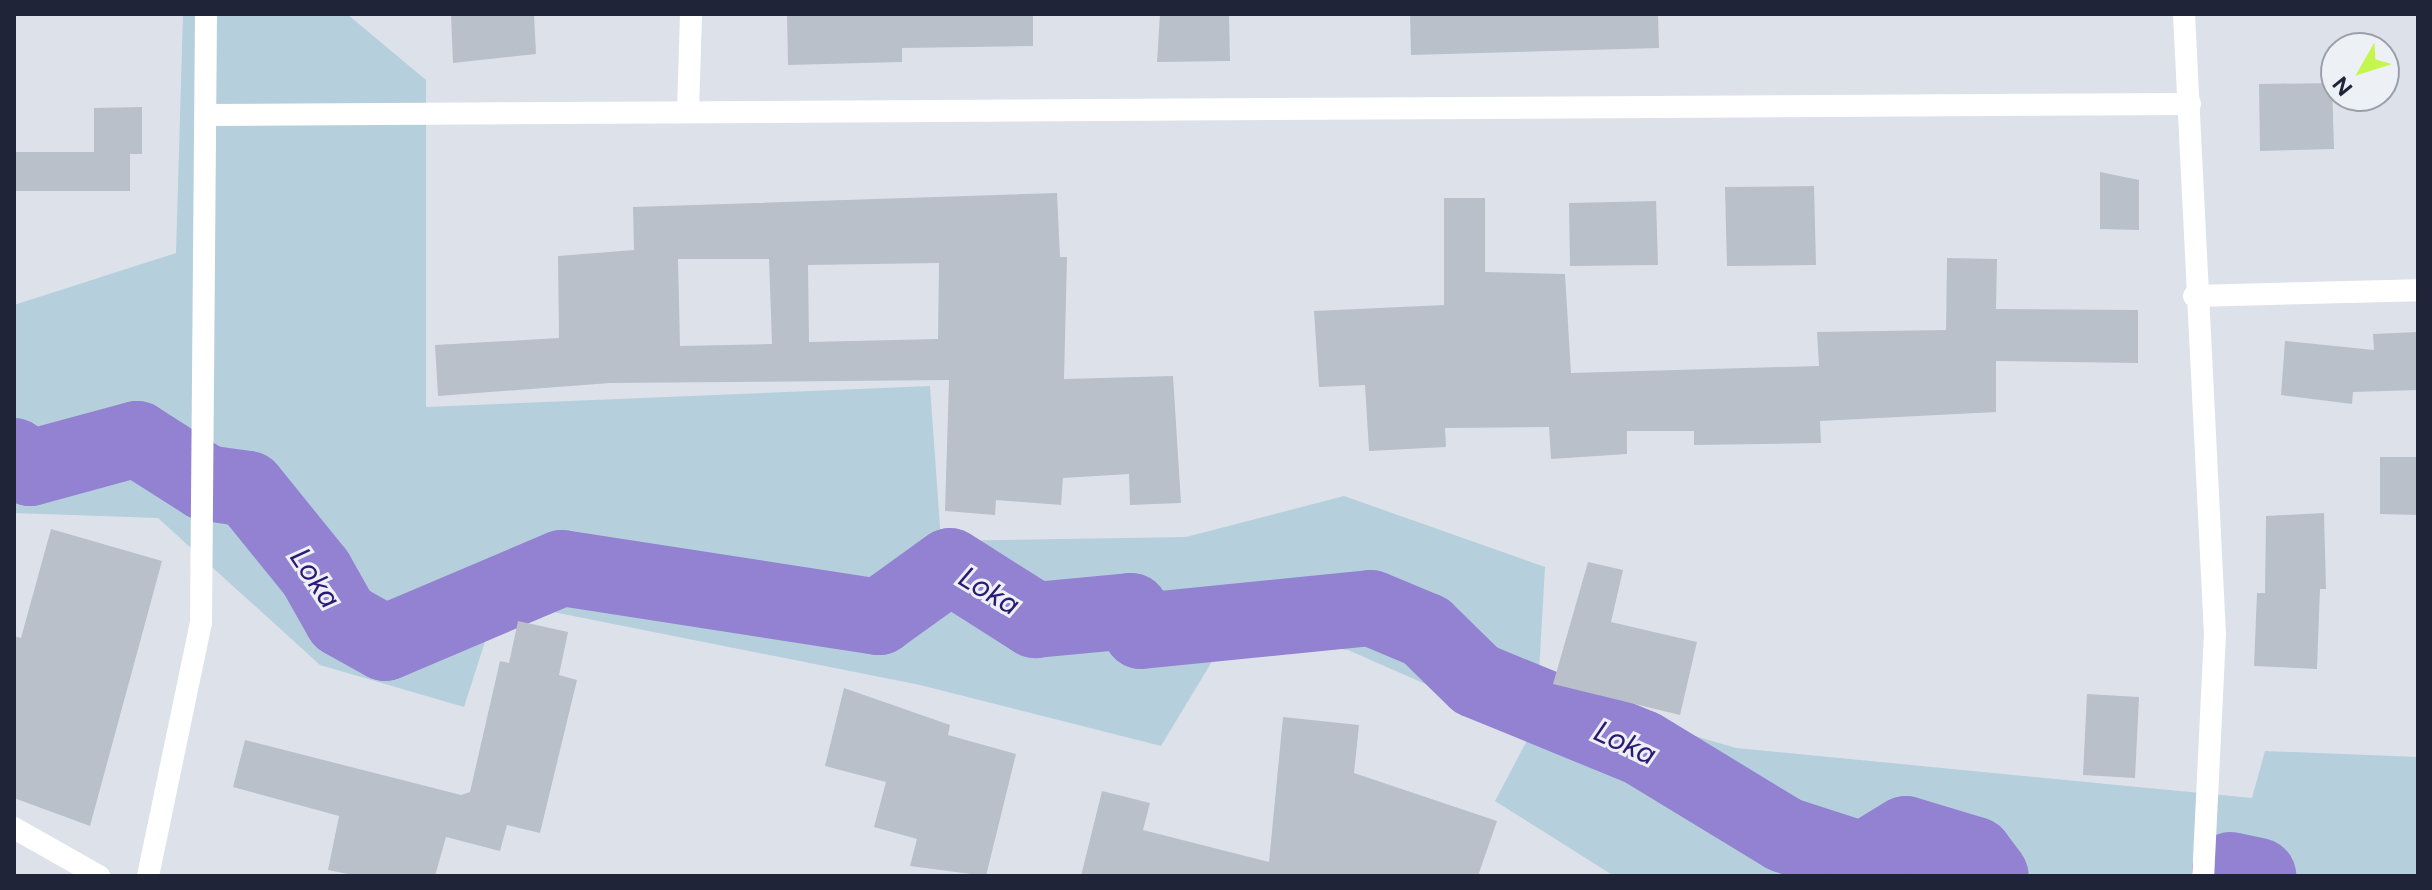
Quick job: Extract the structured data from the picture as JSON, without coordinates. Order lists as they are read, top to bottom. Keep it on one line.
{"water":["Loka"],"north":"bottom left"}
